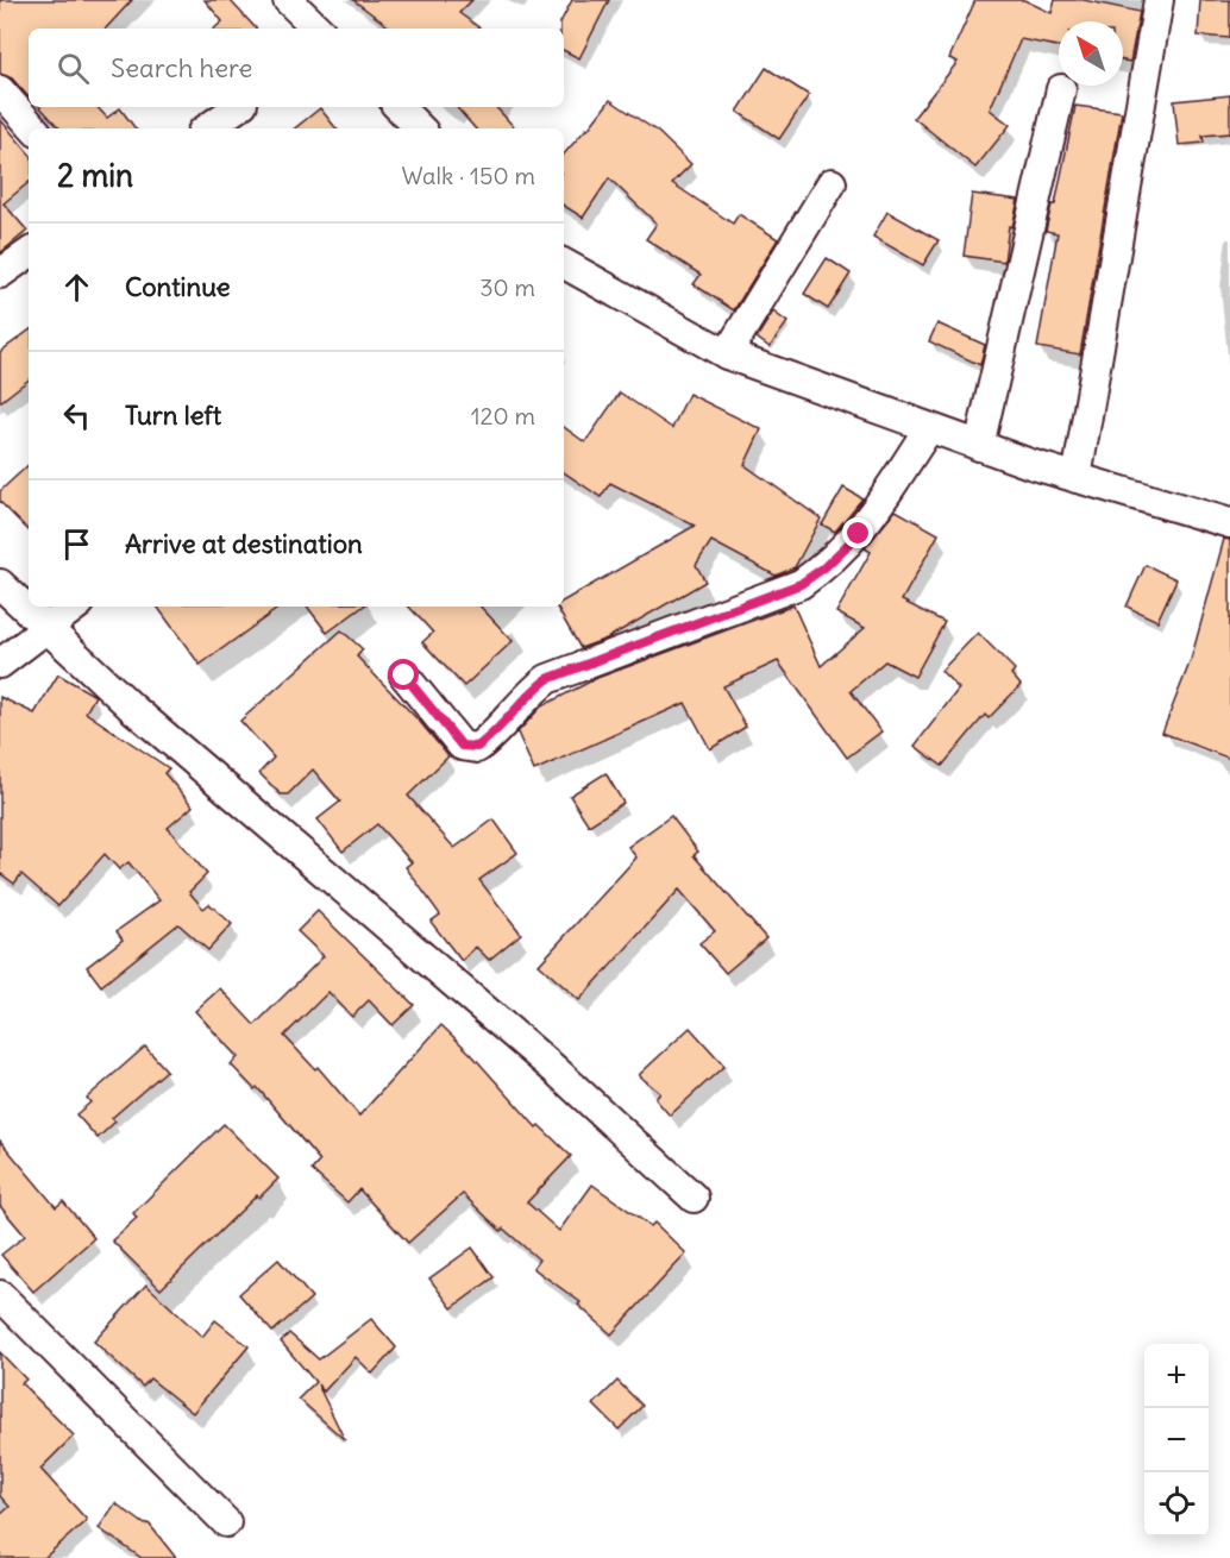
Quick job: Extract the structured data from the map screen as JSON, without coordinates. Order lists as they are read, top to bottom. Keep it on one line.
{"north":"top left","page":{"search":"Search here","heading":["2 min","Walk · 150 m"],"list":[["Continue","30 m"],["Turn left","120 m"],"Arrive at destination"],"map_buttons":["+","−"]}}
